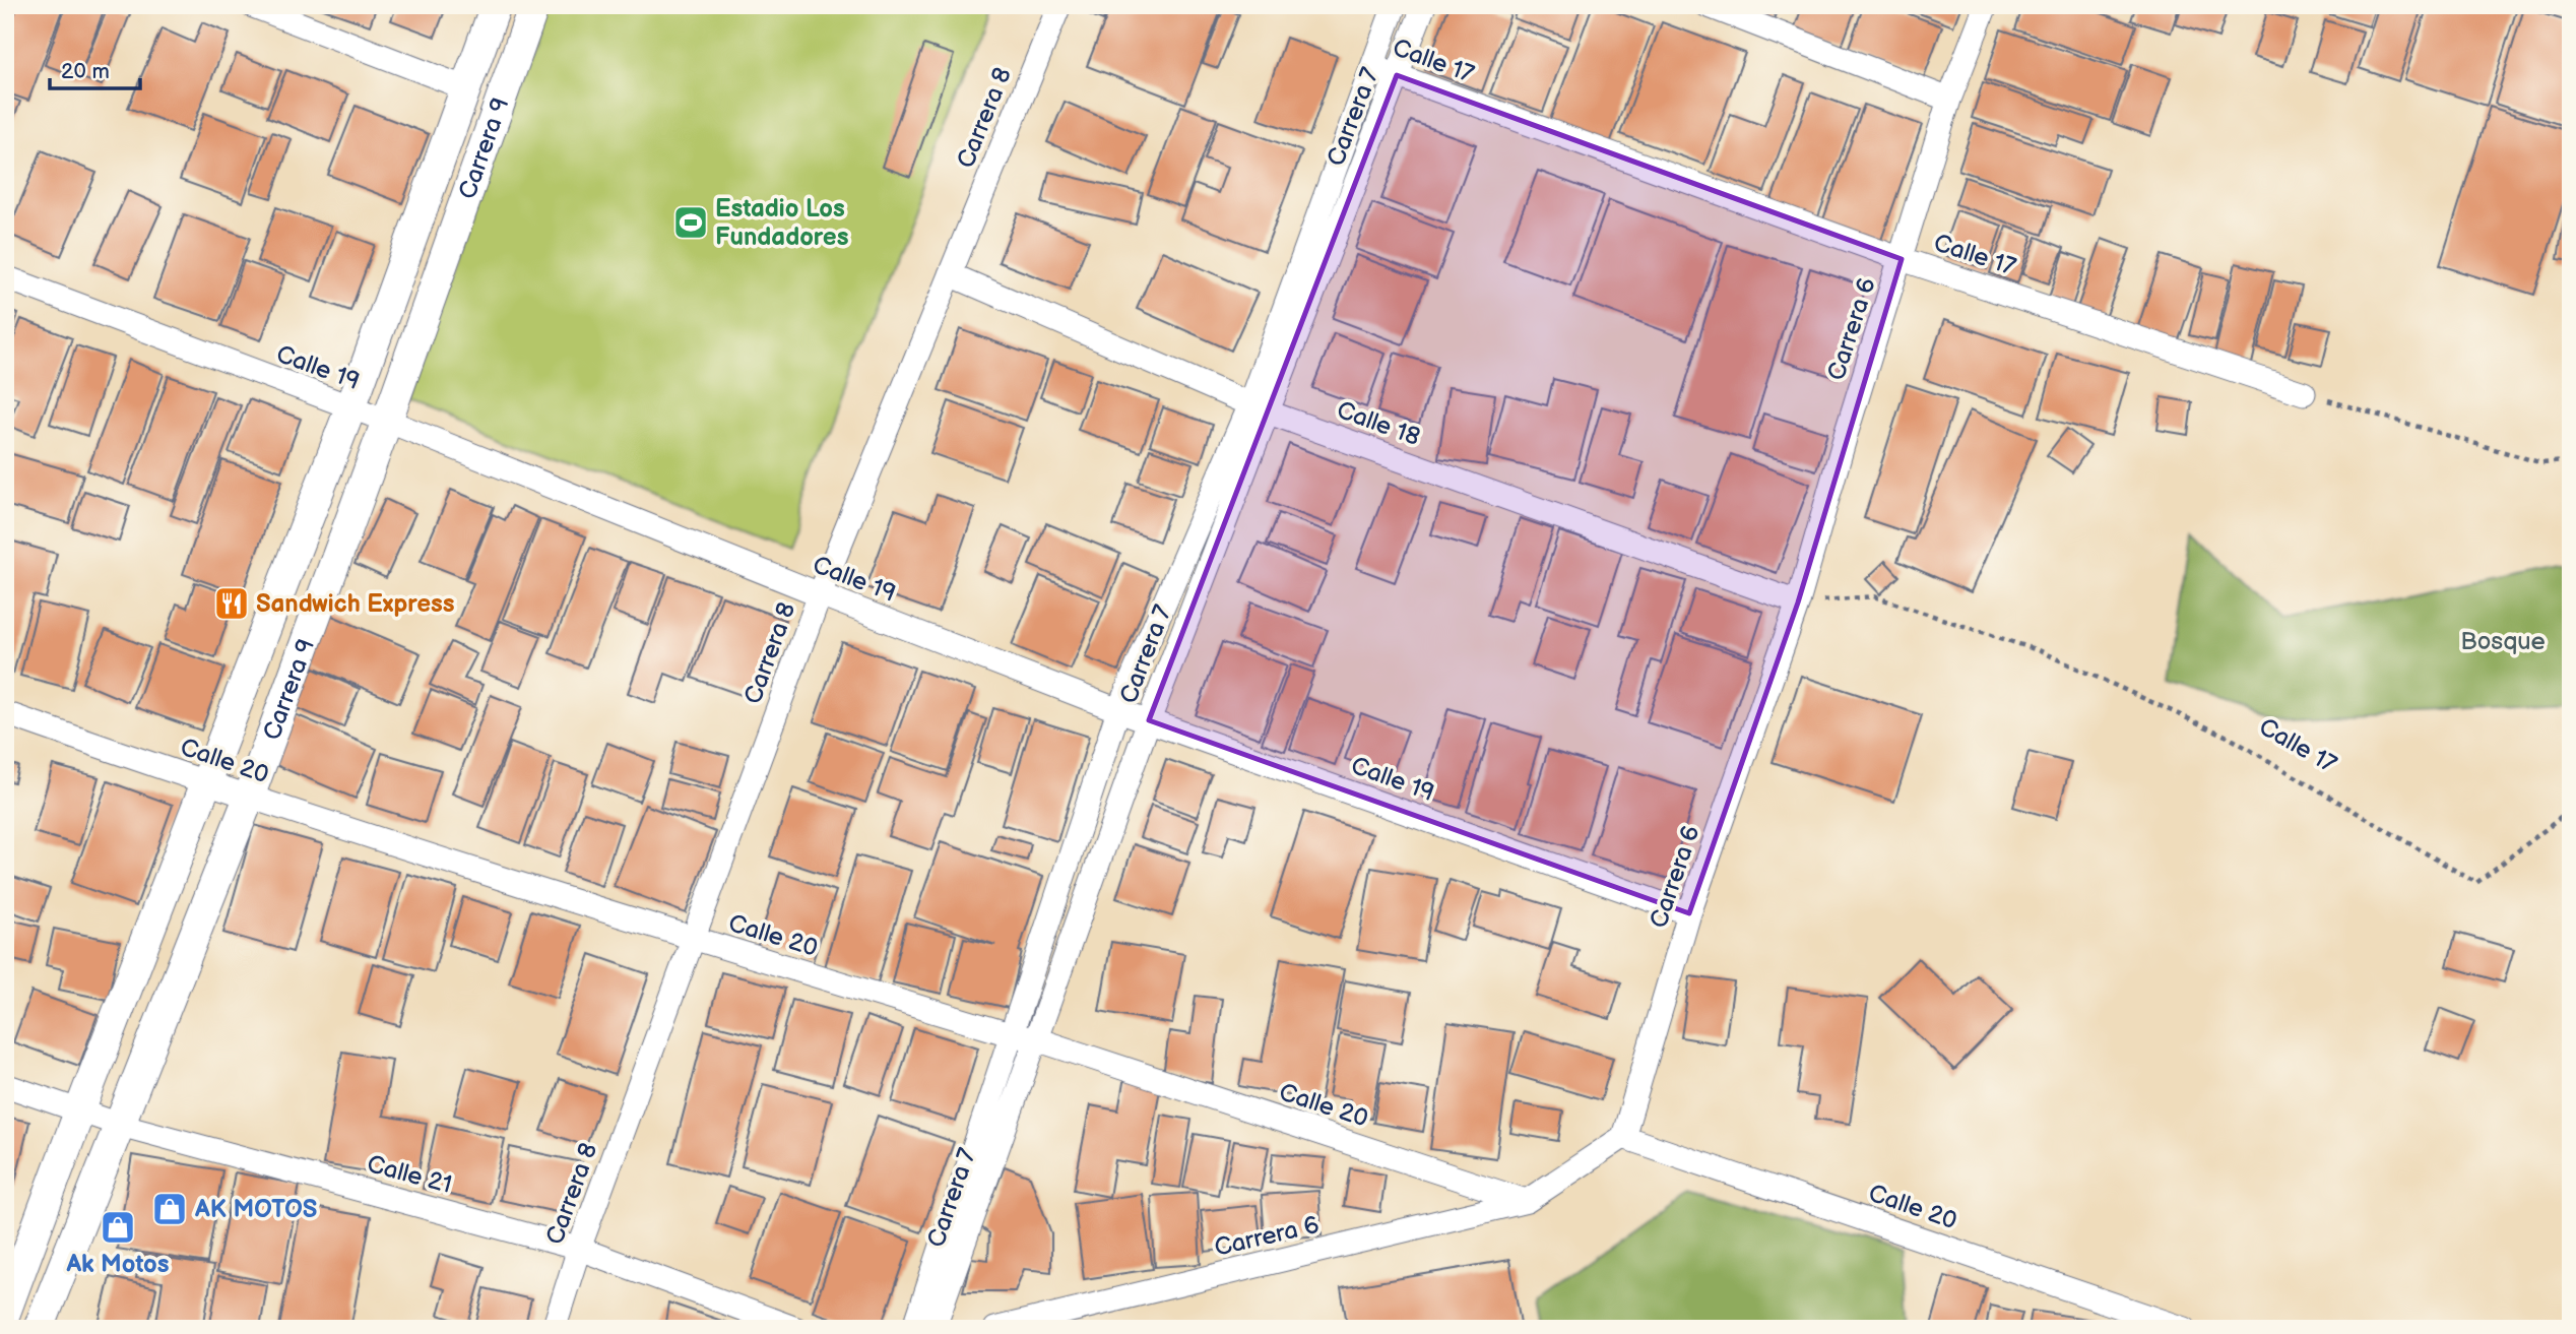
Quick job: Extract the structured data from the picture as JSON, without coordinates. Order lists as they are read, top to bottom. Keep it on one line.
{"streets":{"street":["Calle 17","Carrera 7","Carrera 8","Carrera 9","Carrera 6","Calle 19","Calle 18","Calle 20","Calle 21"]},"crossings":[["Calle 17","Carrera 7"],["Calle 17","Carrera 6"],["Calle 17","Calle 18"],["Carrera 7","Calle 19"],["Carrera 7","Calle 18"],["Carrera 7","Calle 20"],["Carrera 8","Calle 19"],["Carrera 8","Calle 18"],["Carrera 8","Calle 20"],["Carrera 8","Calle 21"],["Carrera 9","Calle 19"],["Carrera 9","Calle 20"],["Carrera 9","Calle 21"],["Carrera 6","Calle 19"],["Carrera 6","Calle 18"],["Carrera 6","Calle 20"]],"parks":["Bosque"],"places":{"sports":["Estadio Los Fundadores"],"restaurant":["Sandwich Express"],"shop":["AK MOTOS","Ak Motos"]},"scale_bar":"20 m"}
